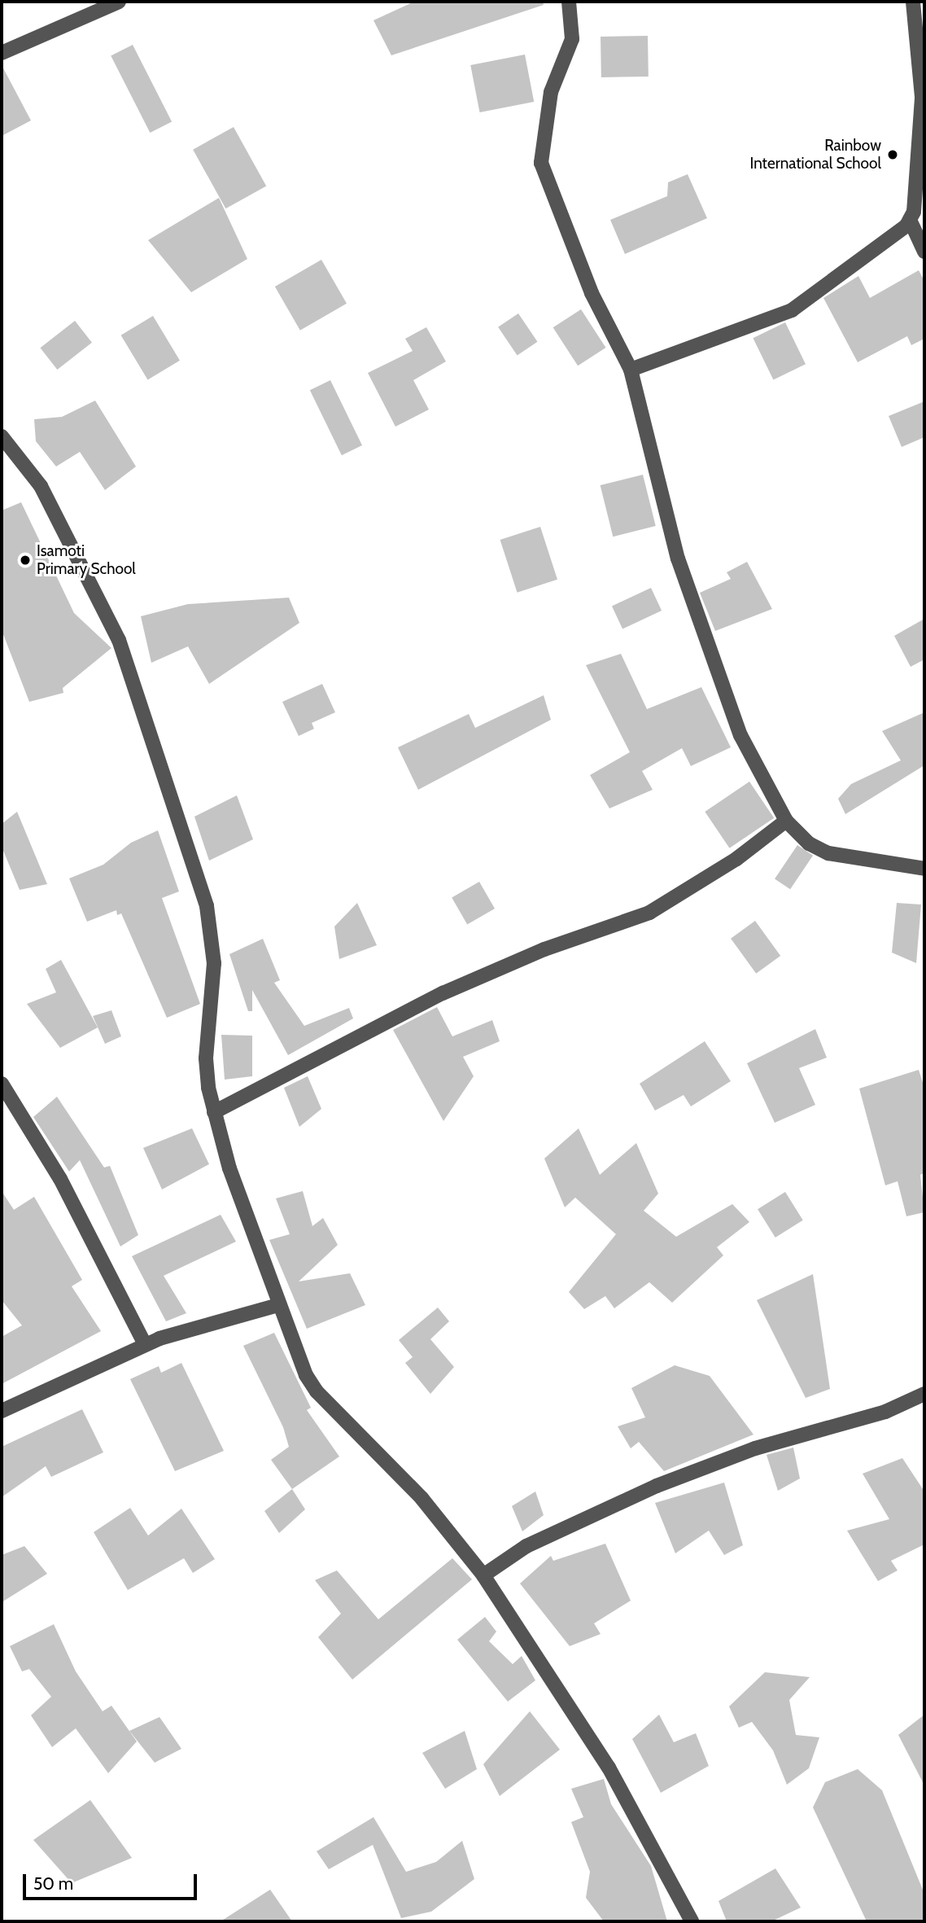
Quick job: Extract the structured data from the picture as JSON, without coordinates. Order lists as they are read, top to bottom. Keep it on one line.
{"places":["Rainbow International School","Isamoti Primary School"],"scale_bar":"50 m"}
